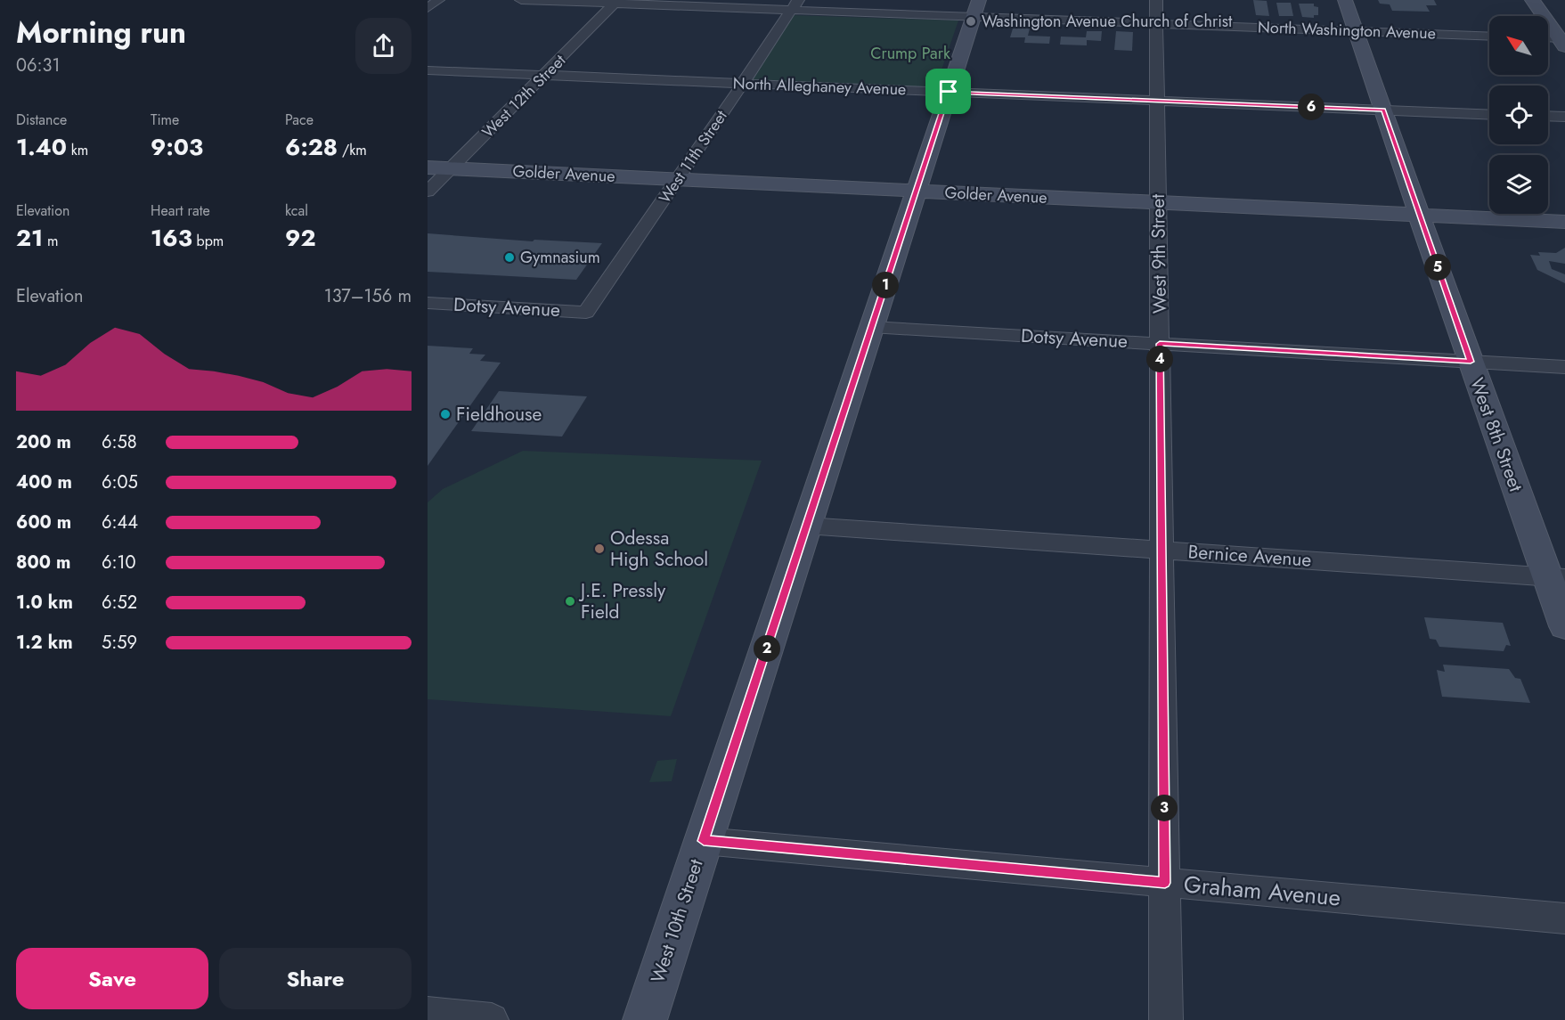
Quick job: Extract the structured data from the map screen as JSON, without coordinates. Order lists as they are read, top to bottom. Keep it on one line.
{"streets":{"main road":["Golder Avenue","West 8th Street","West 10th Street"],"street":["North Washington Avenue","North Alleghaney Avenue","West 12th Street","West 11th Street","West 9th Street","Dotsy Avenue","Bernice Avenue","Graham Avenue"]},"crossings":[["North Washington Avenue","West 12th Street"],["North Washington Avenue","West 11th Street"],["North Washington Avenue","West 9th Street"],["North Washington Avenue","West 8th Street"],["North Washington Avenue","West 10th Street"],["North Alleghaney Avenue","West 12th Street"],["North Alleghaney Avenue","West 11th Street"],["North Alleghaney Avenue","West 9th Street"],["North Alleghaney Avenue","West 8th Street"],["North Alleghaney Avenue","West 10th Street"],["West 12th Street","Golder Avenue"],["West 11th Street","Golder Avenue"],["West 11th Street","Dotsy Avenue"],["Golder Avenue","West 9th Street"],["Golder Avenue","West 8th Street"],["Golder Avenue","West 10th Street"],["West 9th Street","Dotsy Avenue"],["West 9th Street","Bernice Avenue"],["West 9th Street","Graham Avenue"],["Dotsy Avenue","West 8th Street"],["Dotsy Avenue","West 10th Street"],["West 8th Street","Bernice Avenue"],["Bernice Avenue","West 10th Street"],["Graham Avenue","West 10th Street"]],"parks":["Crump Park"],"places":["Washington Avenue Church of Christ","Gymnasium","Fieldhouse","Odessa High School","J.E. Pressly Field"],"north":"top left","page":{"heading":["Morning run","06:31"],"stats":[["Distance","1.40 km"],["Time","9:03"],["Pace","6:28 /km"],["Elevation","21 m"],["Heart rate","163 bpm"],["kcal","92"]],"pins":["6","5","1","4","2","3"],"chart":["Elevation","137–156 m"],"list":[{"name":"200 m","note":"6:58"},{"name":"400 m","note":"6:05"},{"name":"600 m","note":"6:44"},{"name":"800 m","note":"6:10"},{"name":"1.0 km","note":"6:52"},{"name":"1.2 km","note":"5:59"}],"buttons":["Save","Share"]}}
